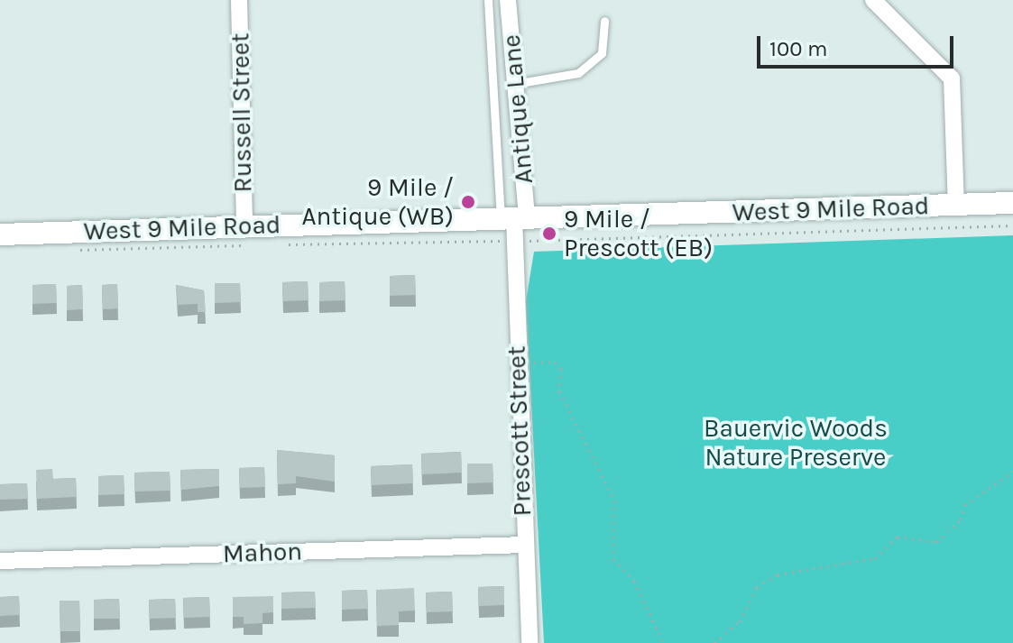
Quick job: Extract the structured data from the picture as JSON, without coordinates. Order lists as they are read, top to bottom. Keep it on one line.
{"streets":{"main road":["West 9 Mile Road"],"street":["Antique Lane","Russell Street","Prescott Street","Mahon"]},"crossings":[["Antique Lane","West 9 Mile Road"],["Antique Lane","Prescott Street"],["Russell Street","West 9 Mile Road"],["West 9 Mile Road","Prescott Street"],["Prescott Street","Mahon"]],"parks":["Bauervic Woods Nature Preserve"],"places":["9 Mile / Antique (WB)","9 Mile / Prescott (EB)"],"scale_bar":"100 m"}
